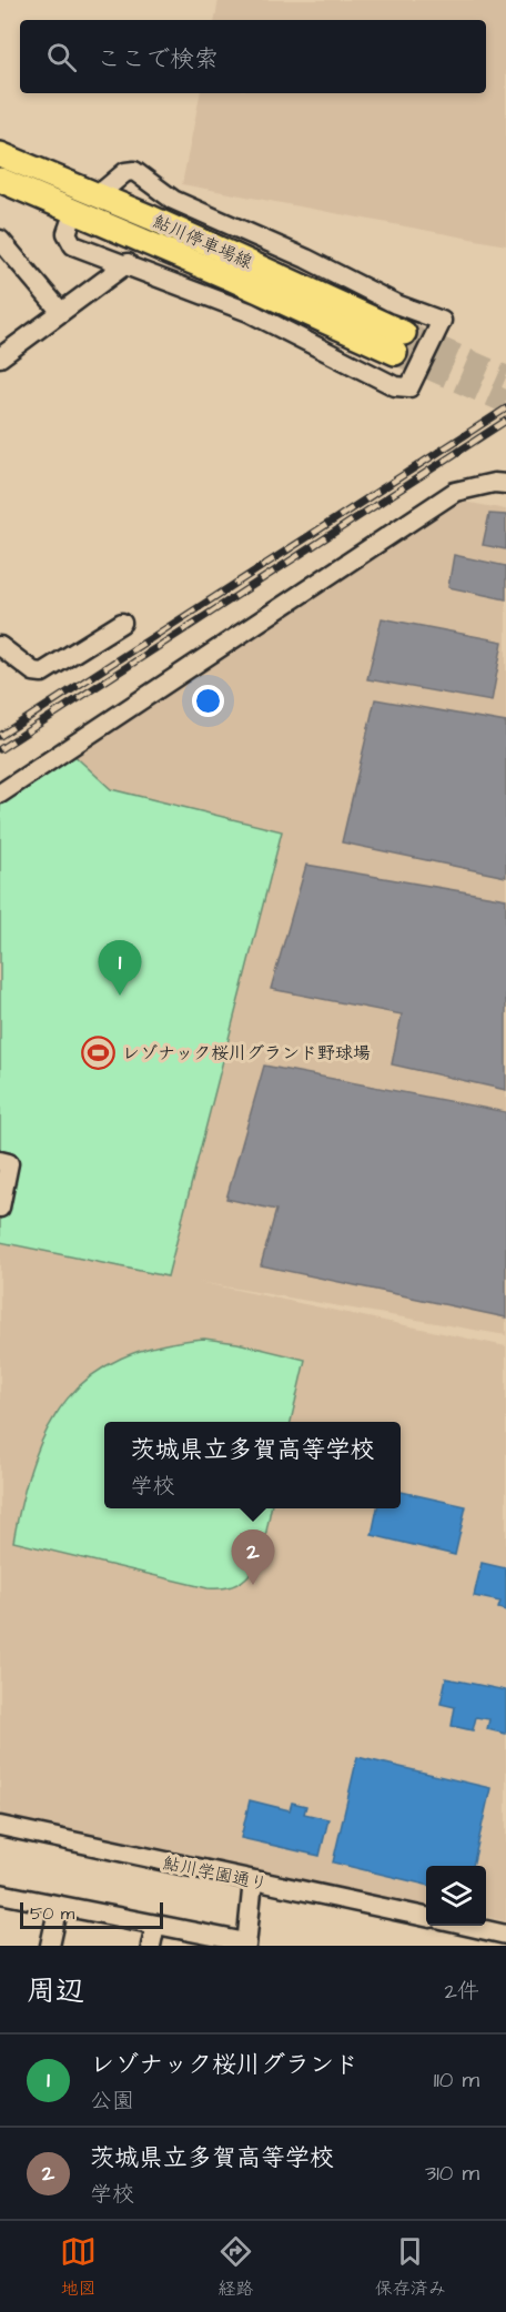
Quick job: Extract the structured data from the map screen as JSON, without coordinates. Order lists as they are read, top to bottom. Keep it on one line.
{"streets":{"main road":["鮎川停車場線"],"street":["鮎川学園通り"]},"places":{"sports":["レゾナック桜川グランド野球場"]},"scale_bar":"50 m","page":{"search":"ここで検索","pins":["1","2"],"popup":["茨城県立多賀高等学校","学校"],"scale":"50 m","heading":["周辺","2件"],"list":[{"mark":"1","name":"レゾナック桜川グランド","note":"公園","value":"110 m"},{"mark":"2","name":"茨城県立多賀高等学校","note":"学校","value":"310 m"}],"nav":["地図","経路","保存済み"]}}
